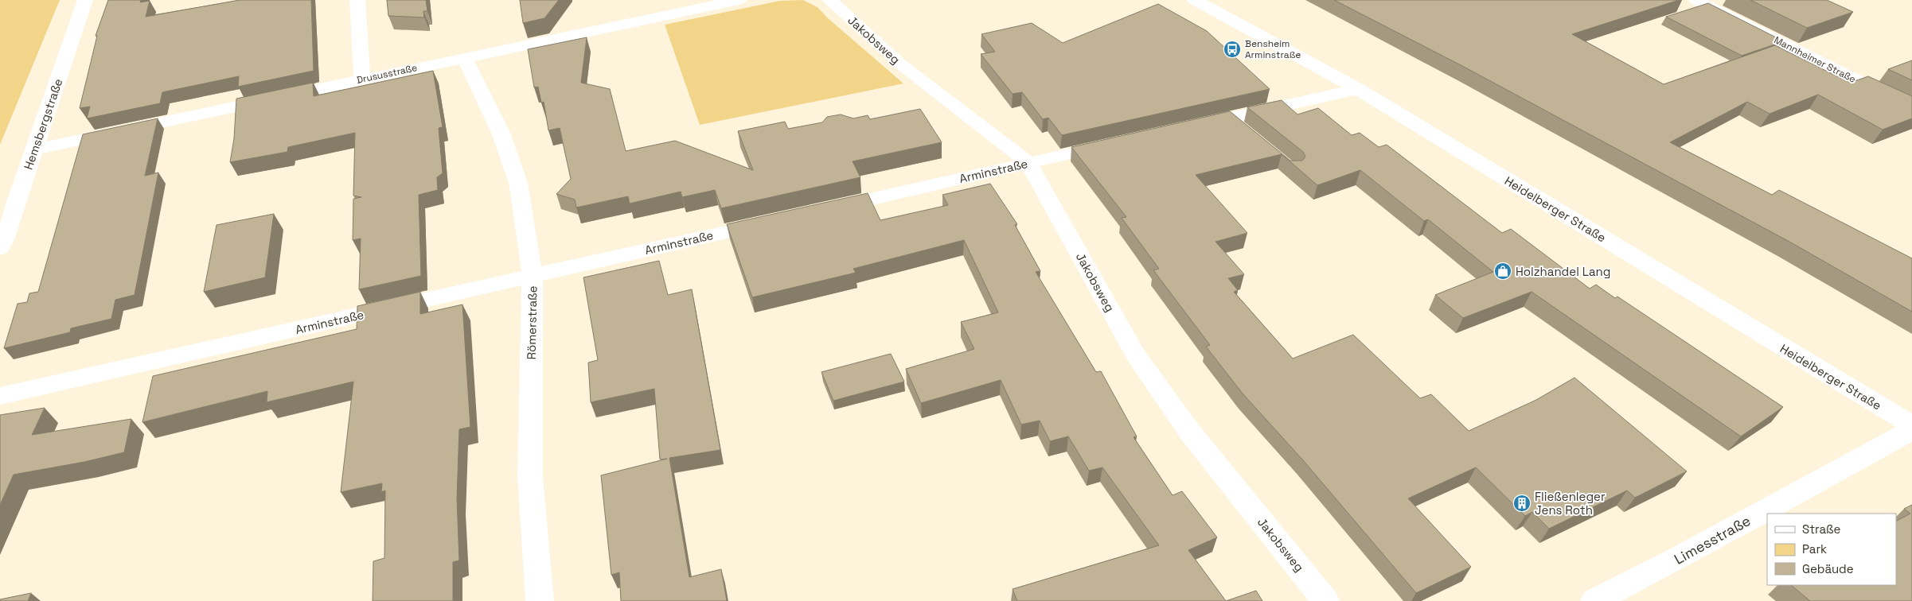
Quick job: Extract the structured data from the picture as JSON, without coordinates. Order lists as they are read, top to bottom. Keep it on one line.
{"streets":{"street":["Jakobsweg","Mannheimer Straße","Drususstraße","Hemsbergstraße","Arminstraße","Heidelberger Straße","Römerstraße","Limesstraße"]},"crossings":[["Jakobsweg","Arminstraße"],["Drususstraße","Hemsbergstraße"],["Drususstraße","Römerstraße"],["Arminstraße","Römerstraße"]],"places":{"bus stop":["Bensheim Arminstraße"],"shop":["Holzhandel Lang"],"building":["Fließenleger Jens Roth"]},"legend":["Straße","Park","Gebäude"]}
